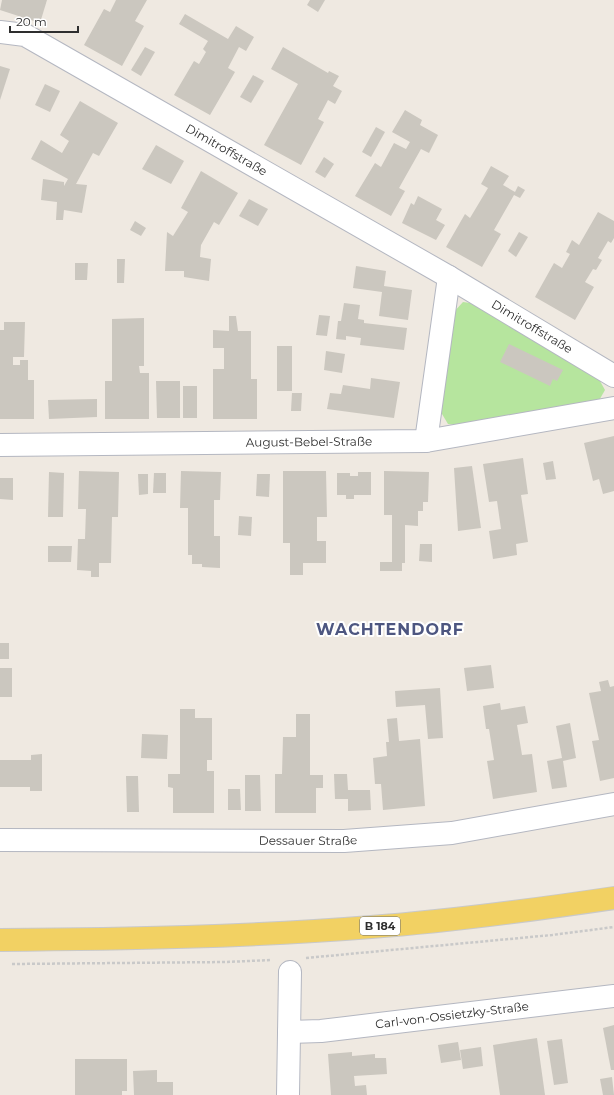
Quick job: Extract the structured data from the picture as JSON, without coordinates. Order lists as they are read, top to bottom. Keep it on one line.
{"streets":{"main road":["B 184"],"street":["Dimitroffstraße","August-Bebel-Straße","Dessauer Straße","Carl-von-Ossietzky-Straße"]},"districts":["WACHTENDORF"],"scale_bar":"20 m"}
